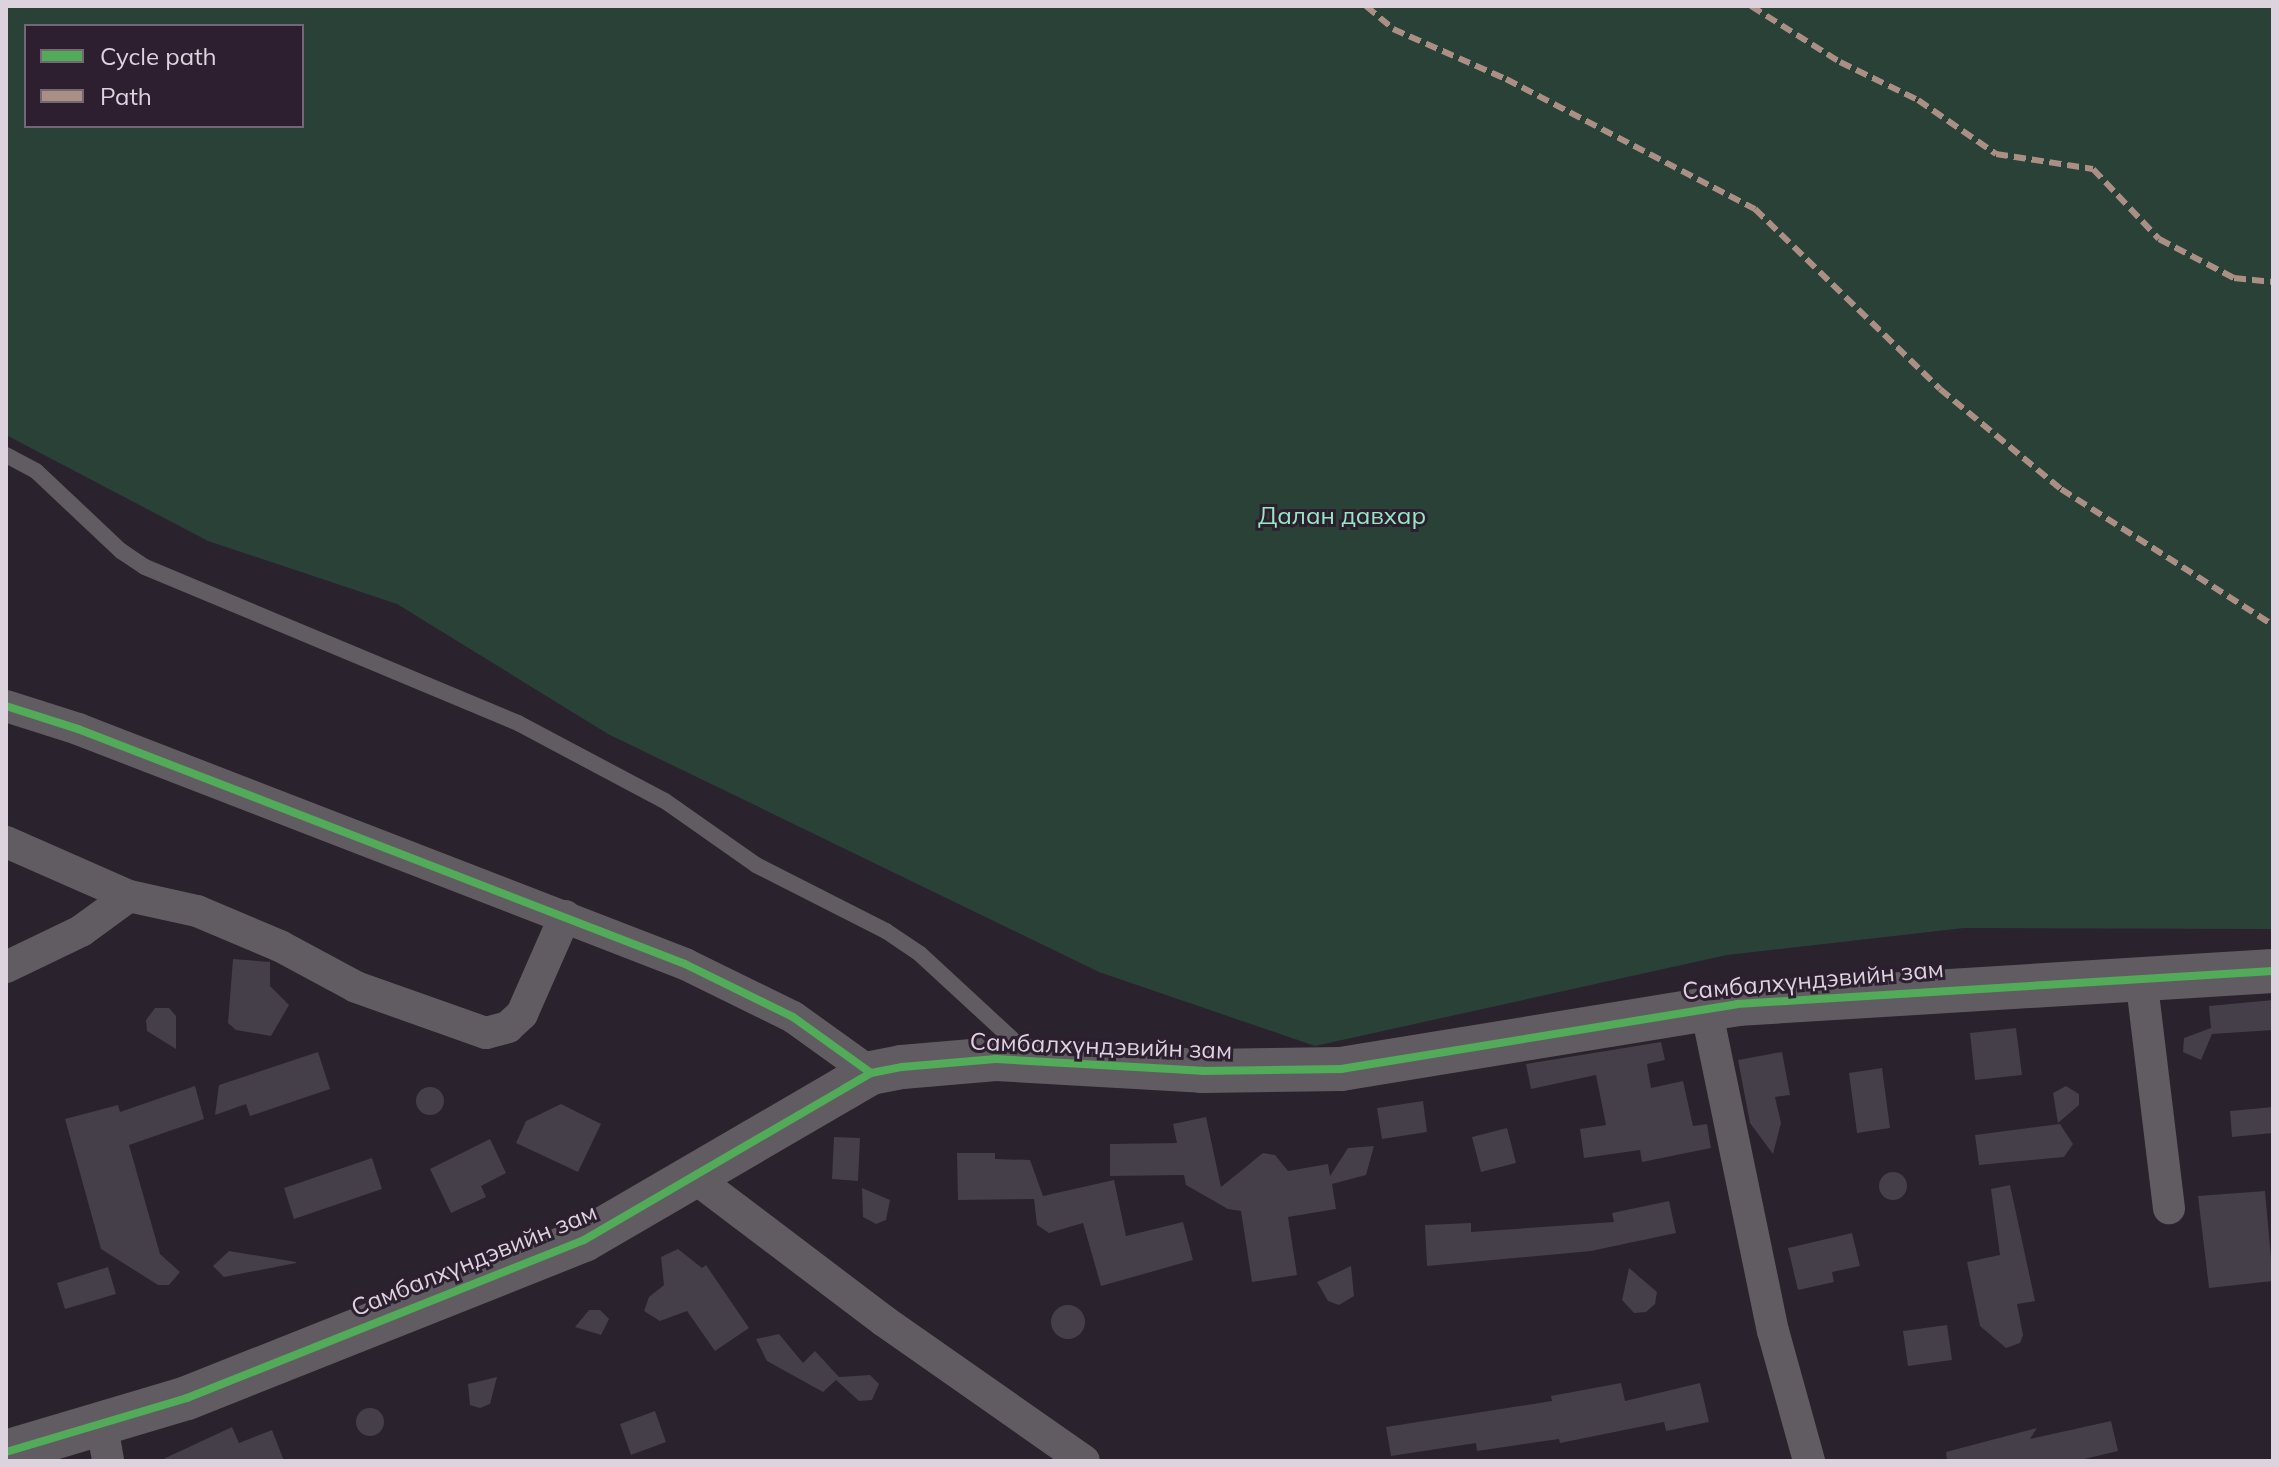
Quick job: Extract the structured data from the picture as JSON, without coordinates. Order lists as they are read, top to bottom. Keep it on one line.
{"streets":{"street":["Самбалхүндэвийн зам"]},"parks":["Далан давхар"],"legend":["Cycle path","Path"]}
